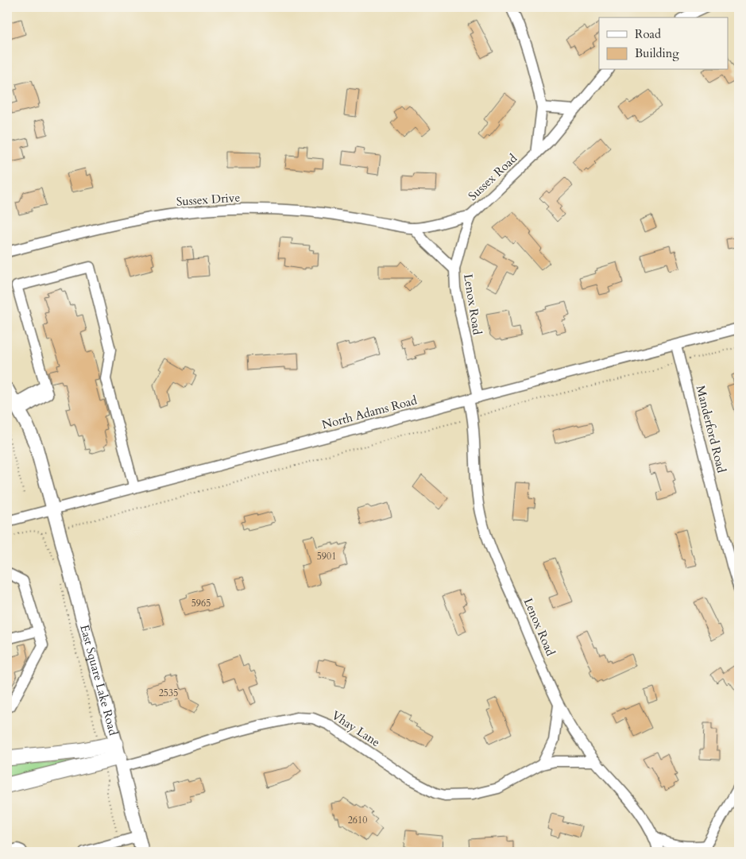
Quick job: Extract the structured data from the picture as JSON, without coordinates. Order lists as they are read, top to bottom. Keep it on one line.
{"streets":{"main road":["East Square Lake Road"],"street":["Sussex Road","Sussex Drive","Lenox Road","North Adams Road","Manderford Road","Vhay Lane"]},"crossings":[["Sussex Road","Sussex Drive"],["Sussex Road","Lenox Road"],["Lenox Road","North Adams Road"],["Lenox Road","Vhay Lane"],["North Adams Road","Manderford Road"],["North Adams Road","East Square Lake Road"],["East Square Lake Road","Vhay Lane"]],"house_numbers":["5901","5965","2535","2610"],"legend":["Road","Building"]}
